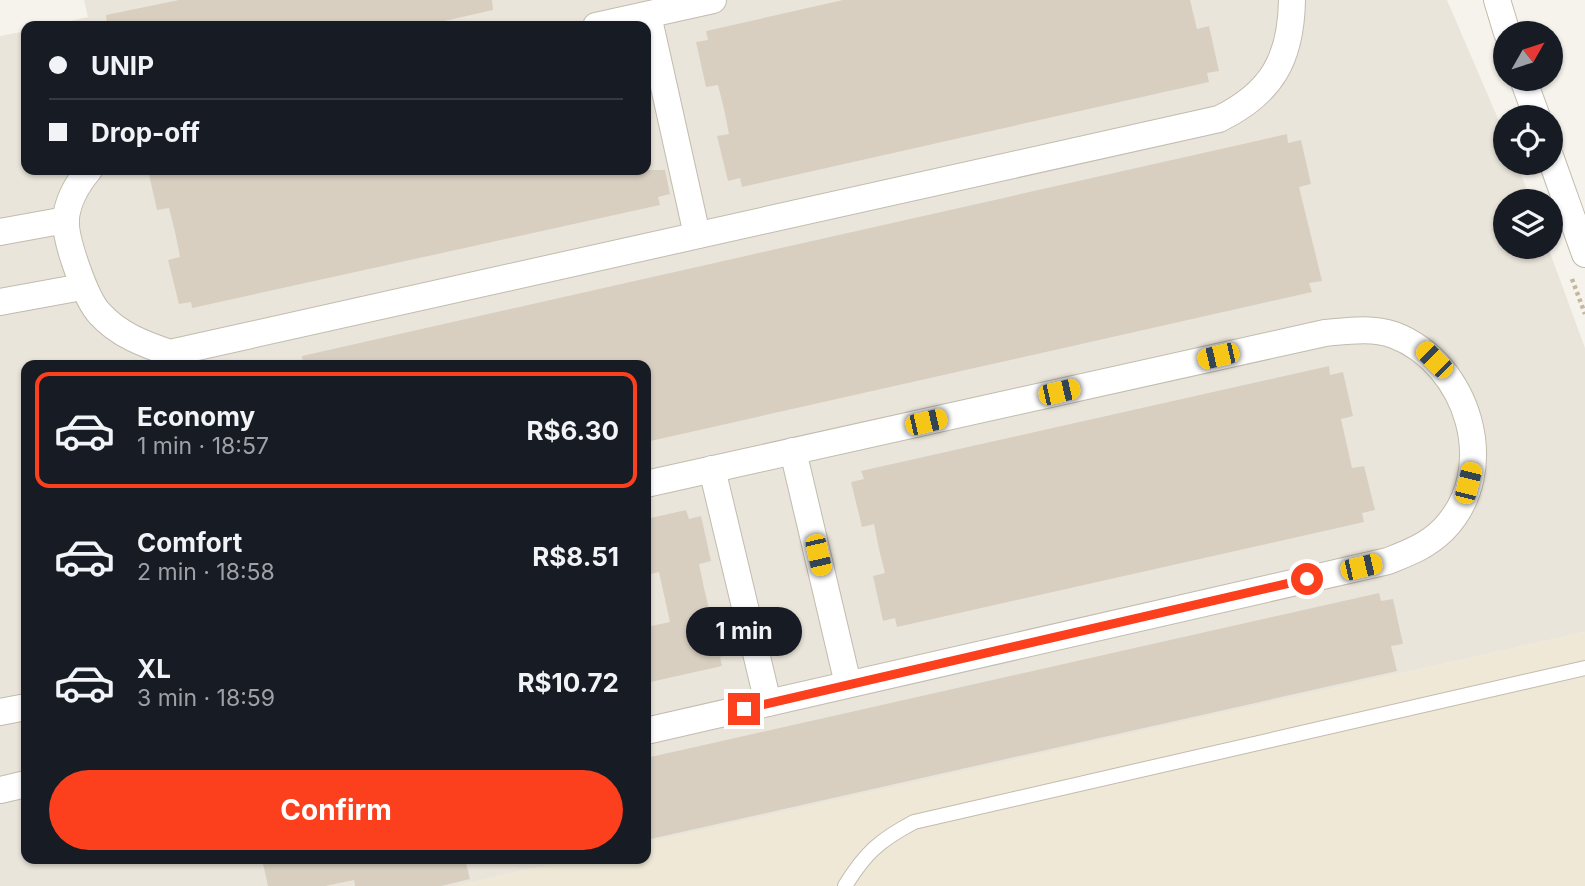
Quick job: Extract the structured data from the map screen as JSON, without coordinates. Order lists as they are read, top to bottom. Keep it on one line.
{"north":"top right","page":{"banner":["UNIP","Drop-off"],"list":[{"name":"Economy","note":"1 min · 18:57","value":"R$6.30"},{"name":"Comfort","note":"2 min · 18:58","value":"R$8.51"},{"name":"XL","note":"3 min · 18:59","value":"R$10.72"}],"bubble":"1 min","buttons":"Confirm"}}
